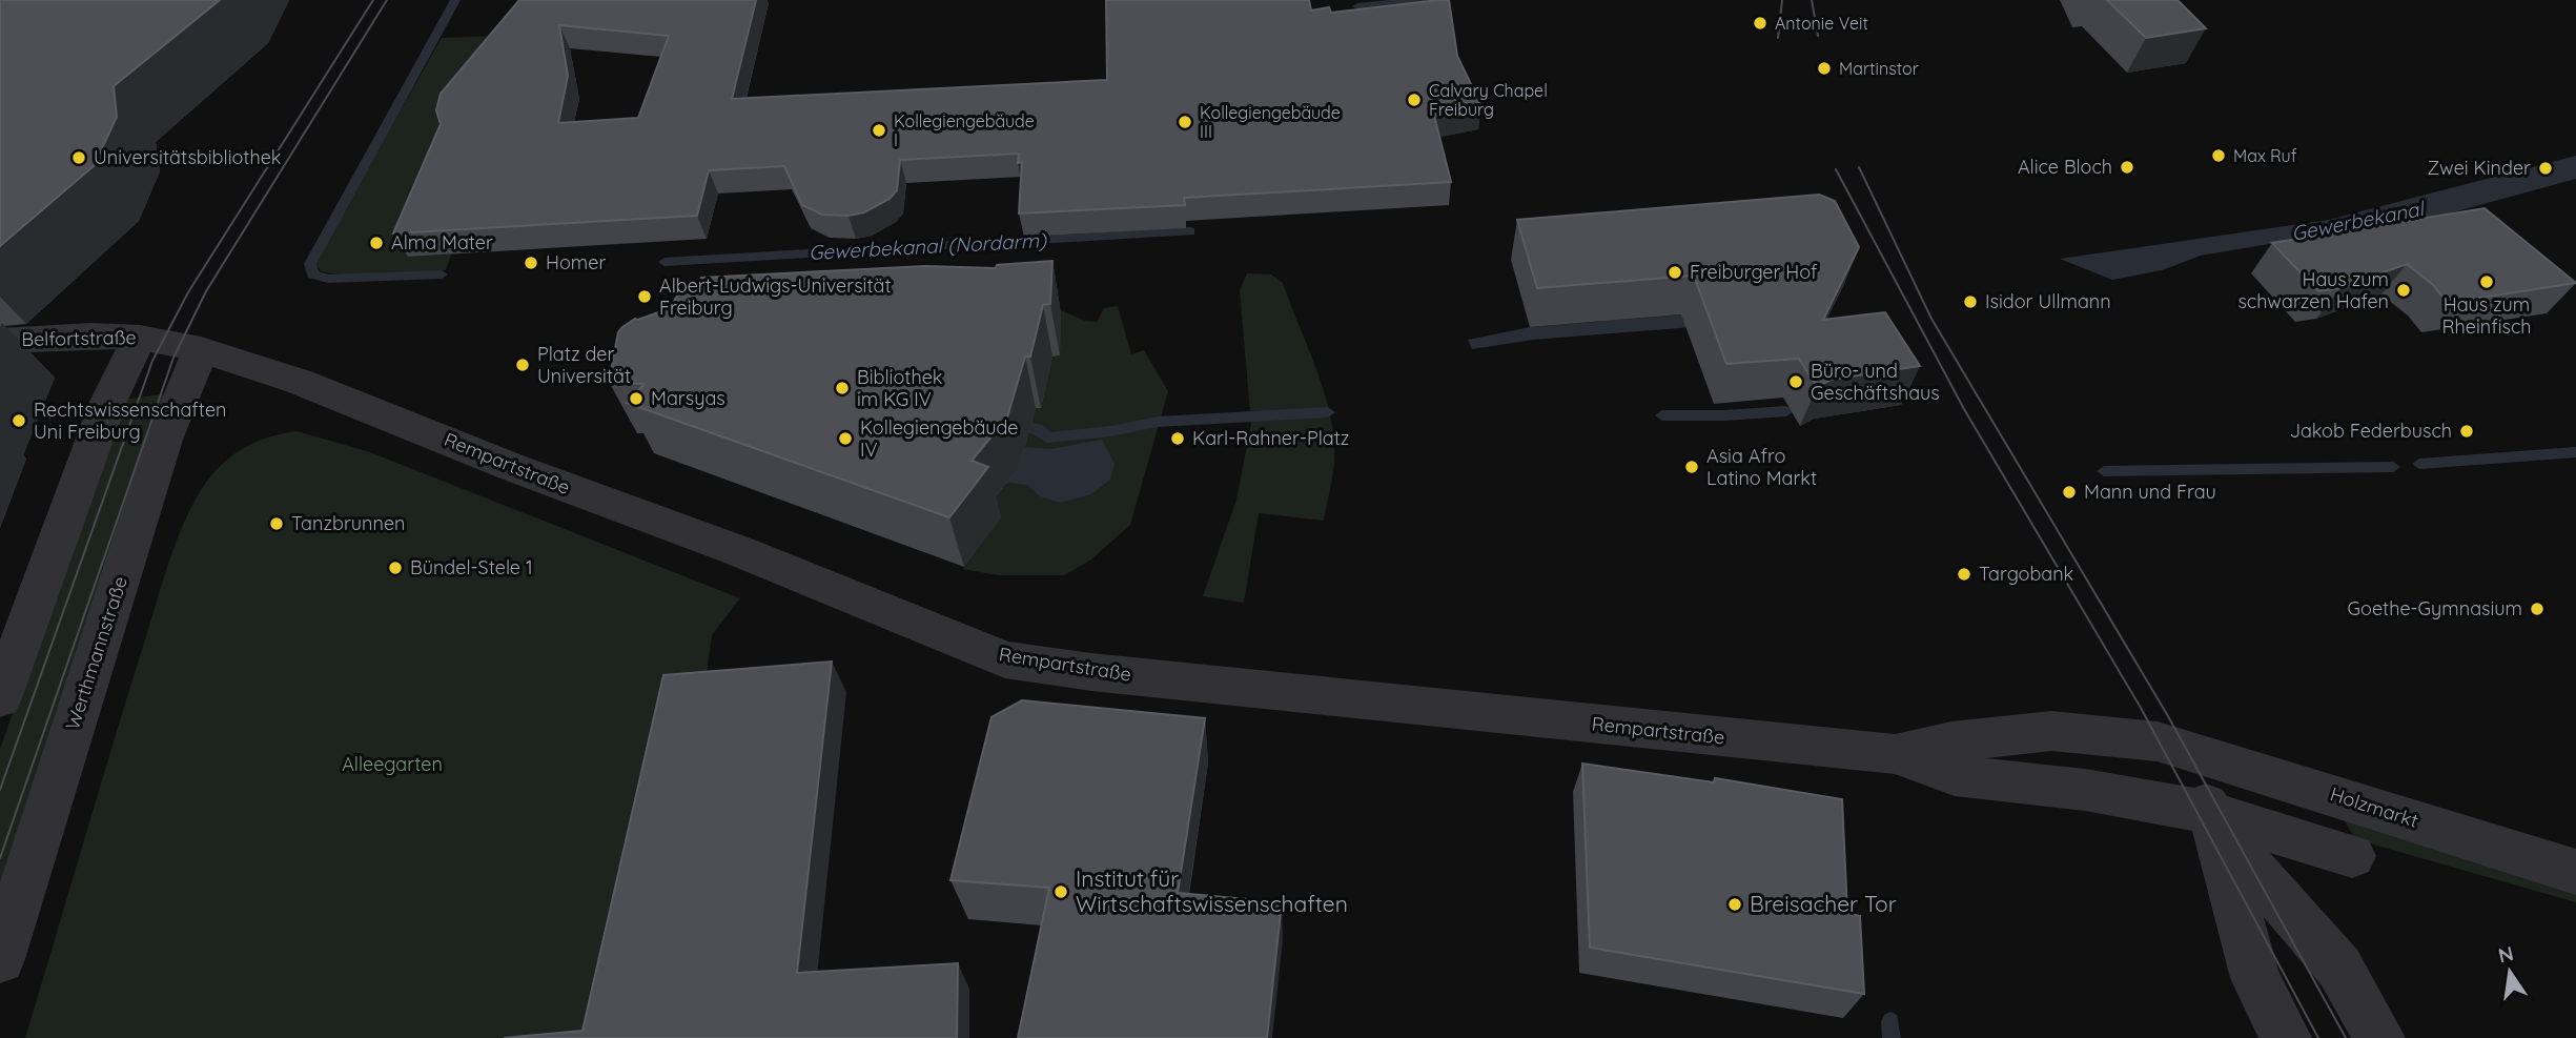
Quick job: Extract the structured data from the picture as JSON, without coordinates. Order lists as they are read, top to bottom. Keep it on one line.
{"streets":{"street":["Belfortstraße","Rempartstraße","Werthmannstraße","Holzmarkt"]},"crossings":[["Belfortstraße","Rempartstraße"],["Belfortstraße","Werthmannstraße"],["Rempartstraße","Werthmannstraße"],["Rempartstraße","Holzmarkt"]],"water":["Gewerbekanal","Gewerbekanal (Nordarm)"],"parks":["Alleegarten"],"places":["Antonie Veit","Martinstor","Calvary Chapel Freiburg","Kollegiengebäude III","Kollegiengebäude I","Max Ruf","Universitätsbibliothek","Alice Bloch","Zwei Kinder","Alma Mater","Homer","Freiburger Hof","Haus zum Rheinfisch","Haus zum schwarzen Hafen","Albert-Ludwigs-Universität Freiburg","Isidor Ullmann","Platz der Universität","Büro- und Geschäftshaus","Bibliothek im KG IV","Marsyas","Rechtswissenschaften Uni Freiburg","Jakob Federbusch","Kollegiengebäude IV","Karl-Rahner-Platz","Asia Afro Latino Markt","Mann und Frau","Tanzbrunnen","Bündel-Stele 1","Targobank","Goethe-Gymnasium","Institut für Wirtschaftswissenschaften","Breisacher Tor"],"north":"top"}
